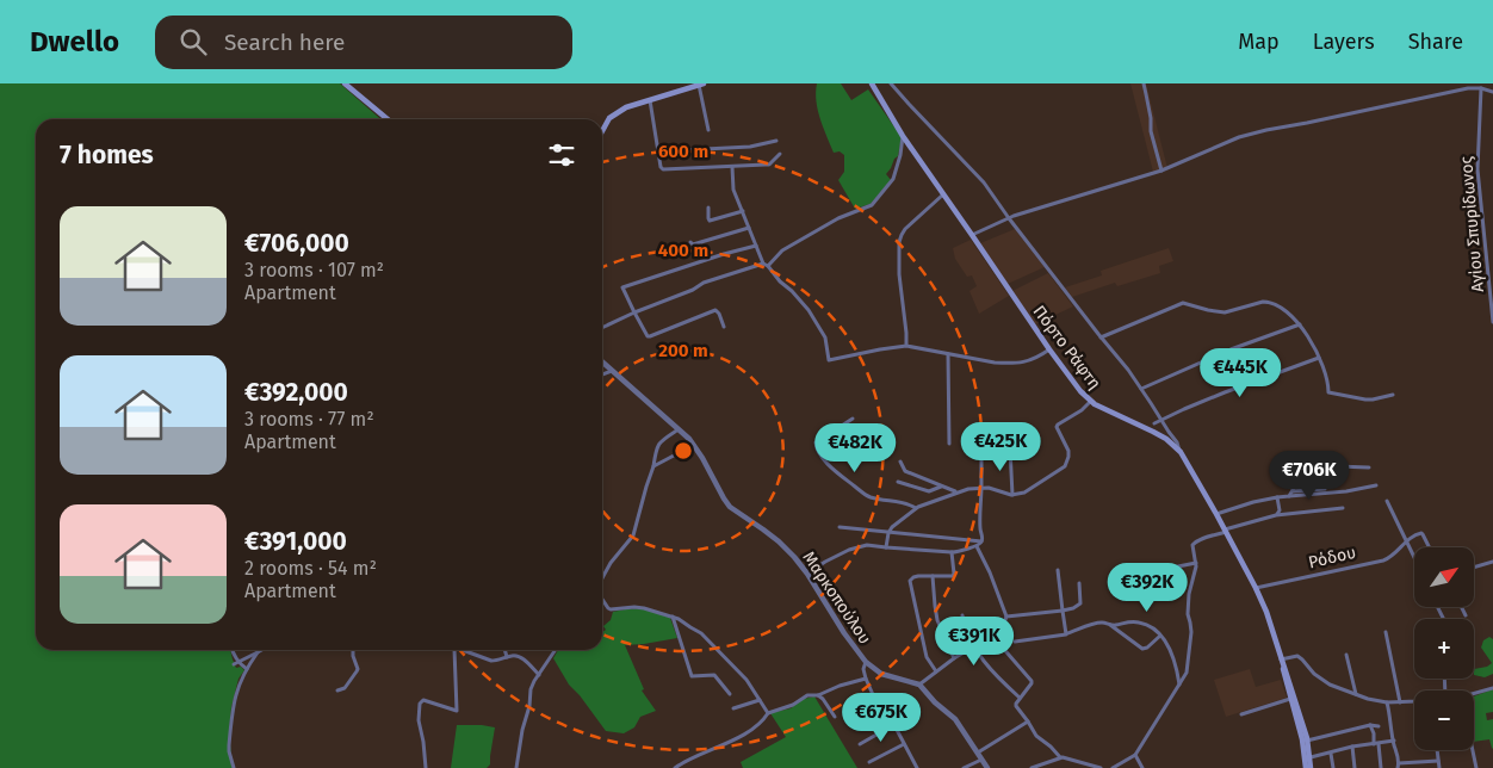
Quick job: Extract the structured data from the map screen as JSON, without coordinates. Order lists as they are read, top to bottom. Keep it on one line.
{"streets":{"main road":["Πόρτο Ράφτη"],"street":["Αγίου Σπυρίδωνος","Ρόδου","Μαρκοπούλου"]},"crossings":[["Πόρτο Ράφτη","Ρόδου"]],"north":"top right","page":{"header":"Dwello","search":"Search here","nav":["Map","Layers","Share"],"heading":"7 homes","list":[{"name":"€706,000","note":"3 rooms · 107 m² · Apartment"},{"name":"€392,000","note":"3 rooms · 77 m² · Apartment"},{"name":"€391,000","note":"2 rooms · 54 m² · Apartment"}],"price":["€445K","€425K","€482K","€706K","€392K","€391K","€675K"],"map_buttons":["+","−"]},"rings":["600 m","400 m","200 m"]}
